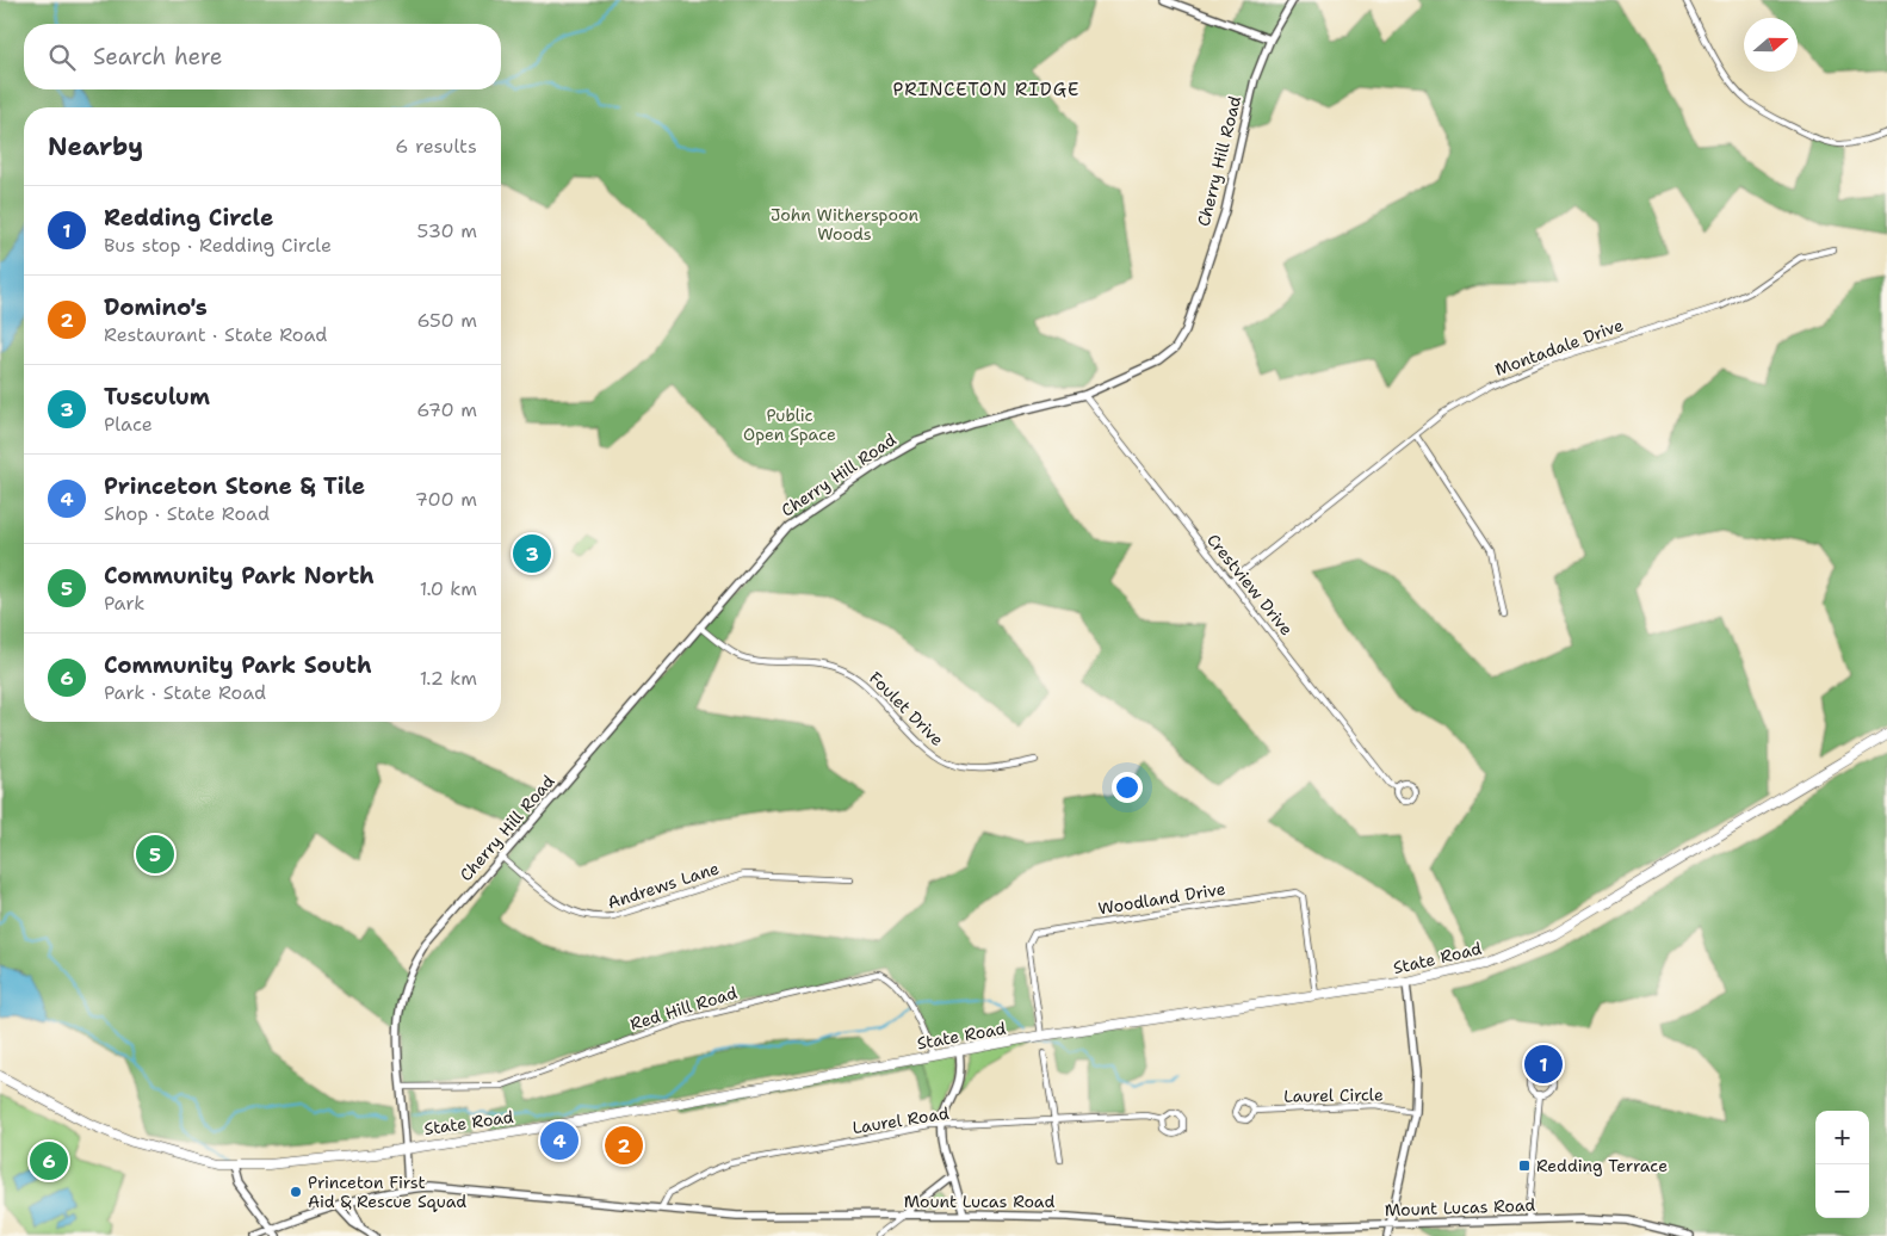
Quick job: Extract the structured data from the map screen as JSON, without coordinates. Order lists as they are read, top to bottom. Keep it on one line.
{"streets":{"highway":["State Road"],"street":["Cherry Hill Road","Montadale Drive","Crestview Drive","Foulet Drive","Andrews Lane","Woodland Drive","Red Hill Road","Laurel Circle","Laurel Road","Mount Lucas Road"]},"crossings":[["Cherry Hill Road","Crestview Drive"],["Cherry Hill Road","Foulet Drive"],["Cherry Hill Road","Andrews Lane"],["Cherry Hill Road","State Road"],["Cherry Hill Road","Red Hill Road"],["Cherry Hill Road","Mount Lucas Road"],["Montadale Drive","Crestview Drive"],["Woodland Drive","State Road"],["State Road","Red Hill Road"],["Laurel Road","Mount Lucas Road"]],"districts":["PRINCETON RIDGE"],"parks":["John Witherspoon Woods","Public Open Space"],"places":{"transit":["Redding Terrace"],"other":["Princeton First Aid & Rescue Squad"]},"north":"right","page":{"search":"Search here","heading":["Nearby","6 results"],"list":[{"mark":"1","name":"Redding Circle","note":"Bus stop · Redding Circle","value":"530 m"},{"mark":"2","name":"Domino's","note":"Restaurant · State Road","value":"650 m"},{"mark":"3","name":"Tusculum","note":"Place","value":"670 m"},{"mark":"4","name":"Princeton Stone & Tile","note":"Shop · State Road","value":"700 m"},{"mark":"5","name":"Community Park North","note":"Park","value":"1.0 km"},{"mark":"6","name":"Community Park South","note":"Park · State Road","value":"1.2 km"}],"pins":["3","5","1","4","2","6"],"map_buttons":["+","−"]}}
